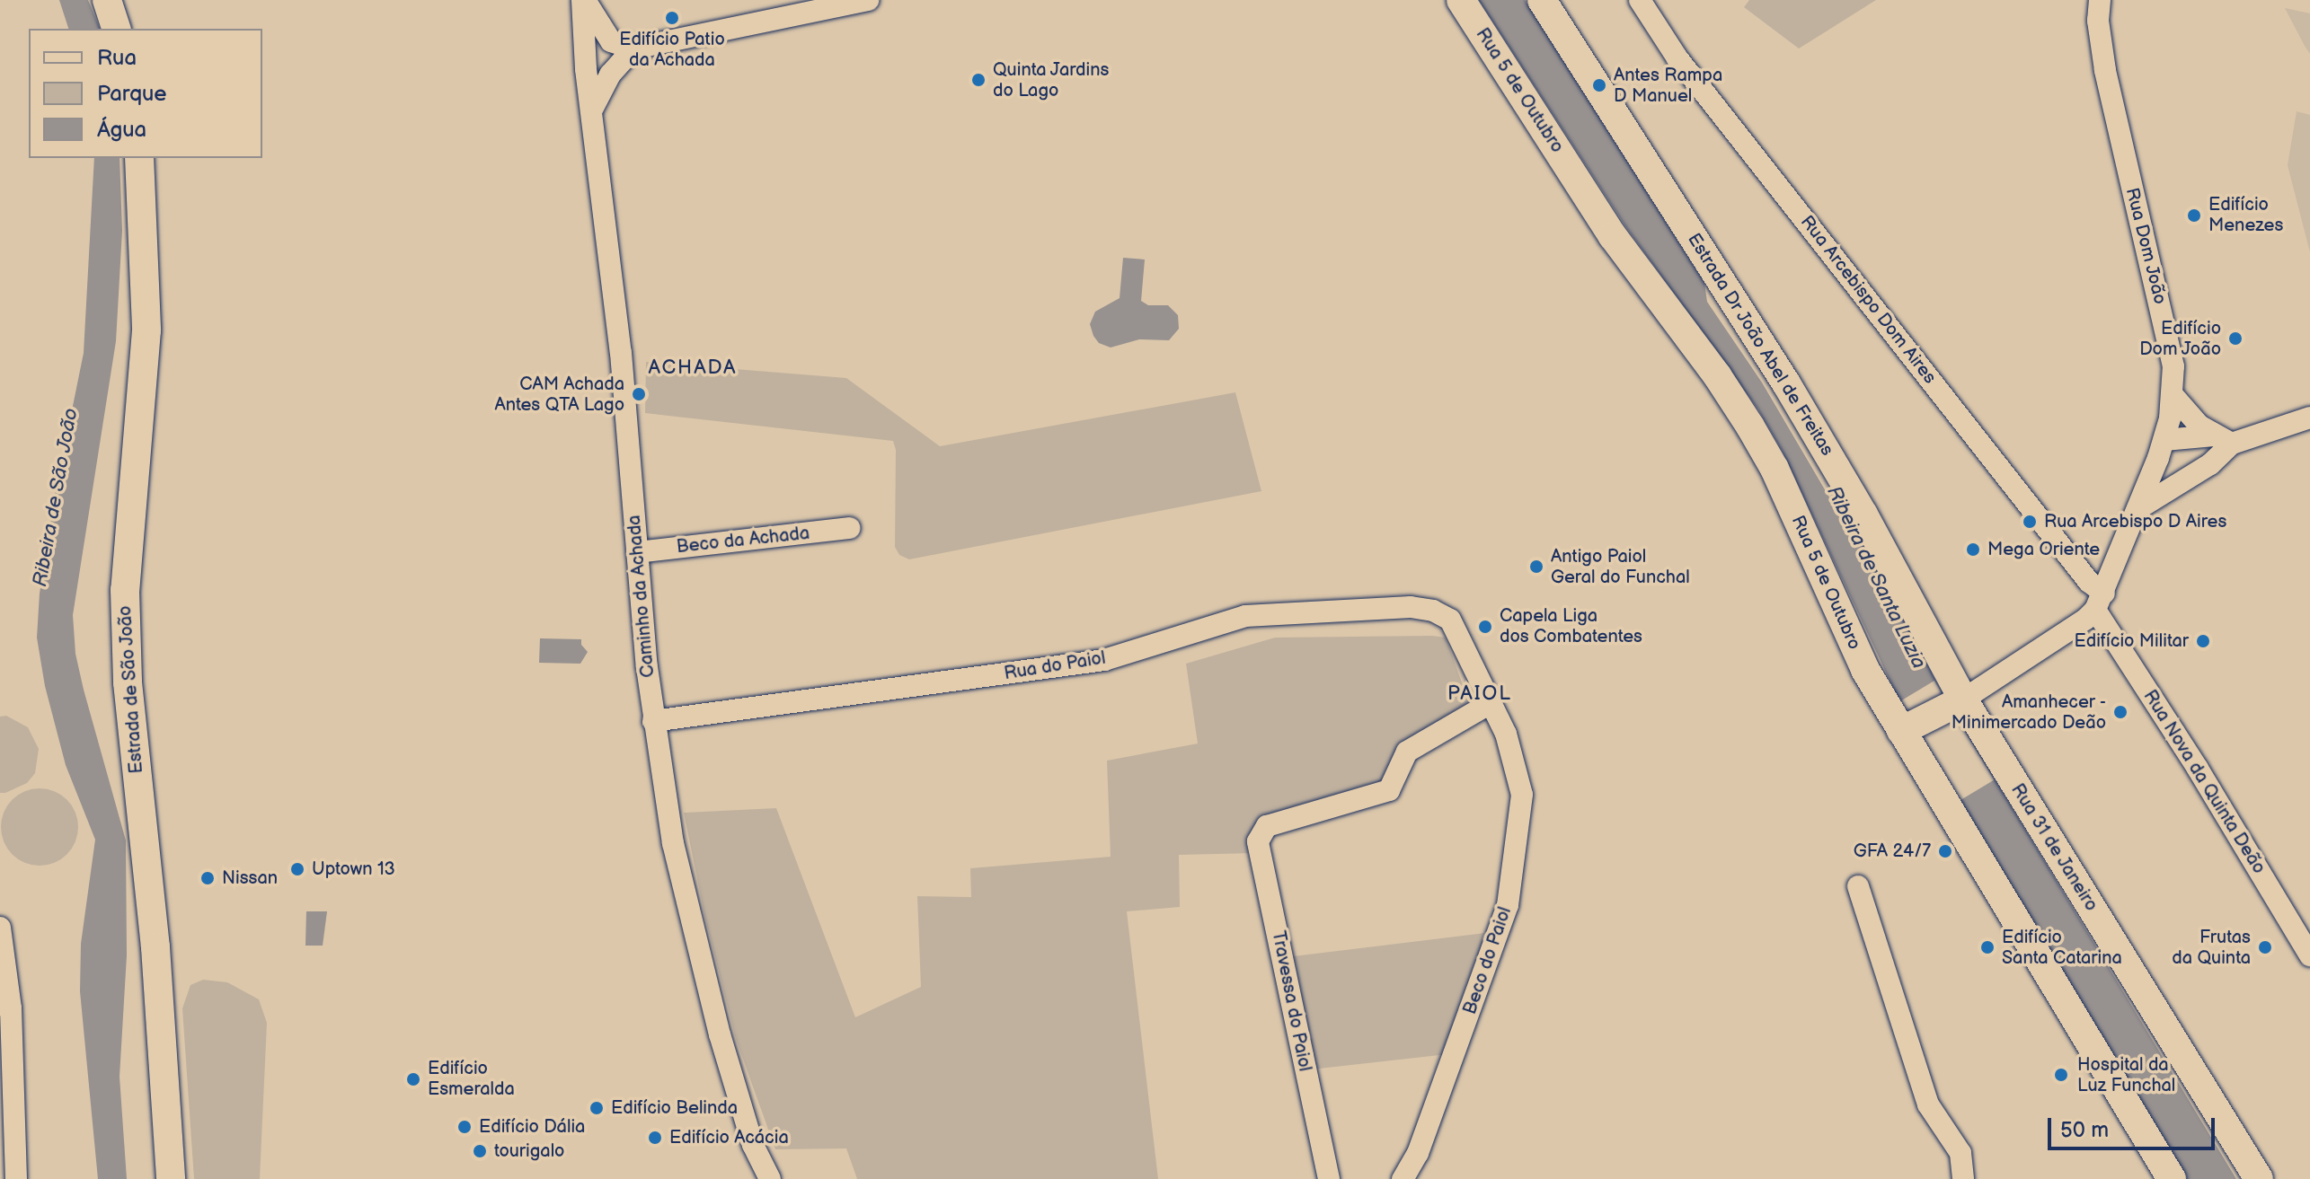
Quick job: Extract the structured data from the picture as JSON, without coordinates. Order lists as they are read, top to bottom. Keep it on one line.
{"streets":{"main road":["Rua 5 de Outubro","Estrada Dr João Abel de Freitas","Estrada de São João","Rua 31 de Janeiro"],"street":["Rua Dom João","Rua Arcebispo Dom Aires","Beco da Achada","Caminho da Achada","Rua do Paiol","Rua Nova da Quinta Deão","Beco do Paiol","Travessa do Paiol"]},"crossings":[["Rua Dom João","Rua Arcebispo Dom Aires"],["Rua Dom João","Rua Nova da Quinta Deão"],["Rua Arcebispo Dom Aires","Rua Nova da Quinta Deão"],["Estrada Dr João Abel de Freitas","Rua 31 de Janeiro"],["Beco da Achada","Caminho da Achada"],["Caminho da Achada","Rua do Paiol"],["Rua do Paiol","Beco do Paiol"],["Beco do Paiol","Travessa do Paiol"]],"districts":["ACHADA","PAIOL"],"water":["Ribeira de São João","Ribeira de Santa Luzia"],"places":["Edifício Patio da Achada","Quinta Jardins do Lago","Antes Rampa D Manuel","Edifício Menezes","Edifício Dom João","CAM Achada Antes QTA Lago","Rua Arcebispo D Aires","Mega Oriente","Antigo Paiol Geral do Funchal","Capela Liga dos Combatentes","Edifício Militar","Amanhecer - Minimercado Deão","GFA 24/7","Uptown 13","Nissan","Edifício Santa Catarina","Frutas da Quinta","Hospital da Luz Funchal","Edifício Esmeralda","Edifício Belinda","Edifício Dália","Edifício Acácia","tourigalo"],"legend":["Rua","Parque","Água"],"scale_bar":"50 m"}
